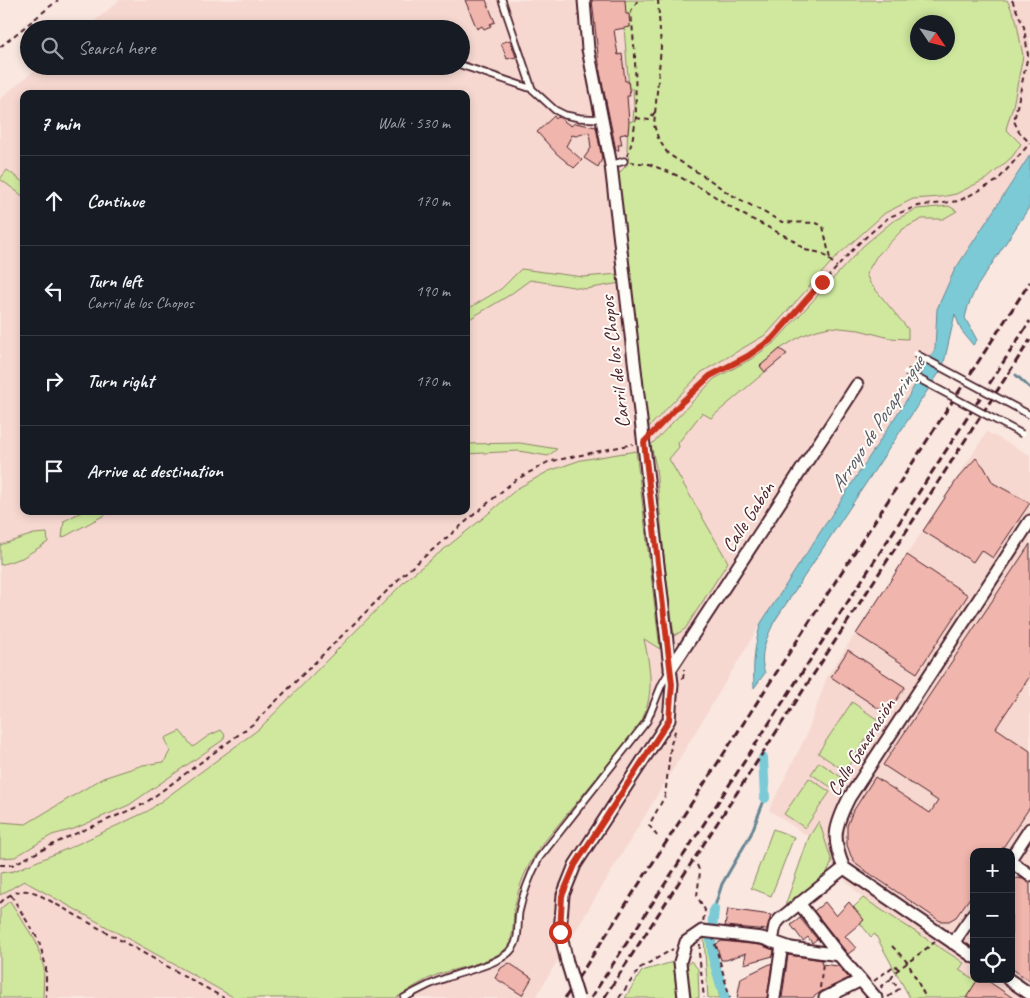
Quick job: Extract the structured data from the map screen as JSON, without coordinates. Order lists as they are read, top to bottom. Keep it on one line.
{"streets":{"street":["Carril de los Chopos","Calle Gabón","Calle Generación"]},"crossings":[["Carril de los Chopos","Calle Gabón"]],"water":["Arroyo de Pocapringue"],"north":"bottom right","page":{"search":"Search here","heading":["7 min","Walk · 530 m"],"list":[["Continue","170 m"],["Turn left","Carril de los Chopos","190 m"],["Turn right","170 m"],"Arrive at destination"],"map_buttons":["+","−"]}}
